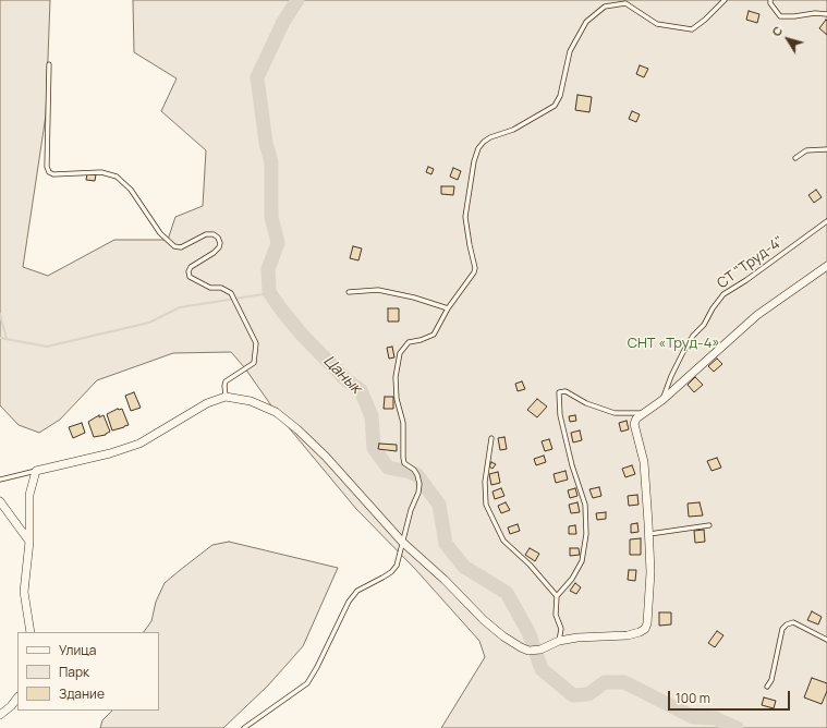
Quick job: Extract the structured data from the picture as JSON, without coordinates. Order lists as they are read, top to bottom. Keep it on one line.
{"streets":{"lane":["СТ \"Труд-4\""]},"water":["Цанык"],"parks":["СНТ «Труд-4»"],"legend":["Улица","Парк","Здание"],"scale_bar":"100 m","north":"top left"}
